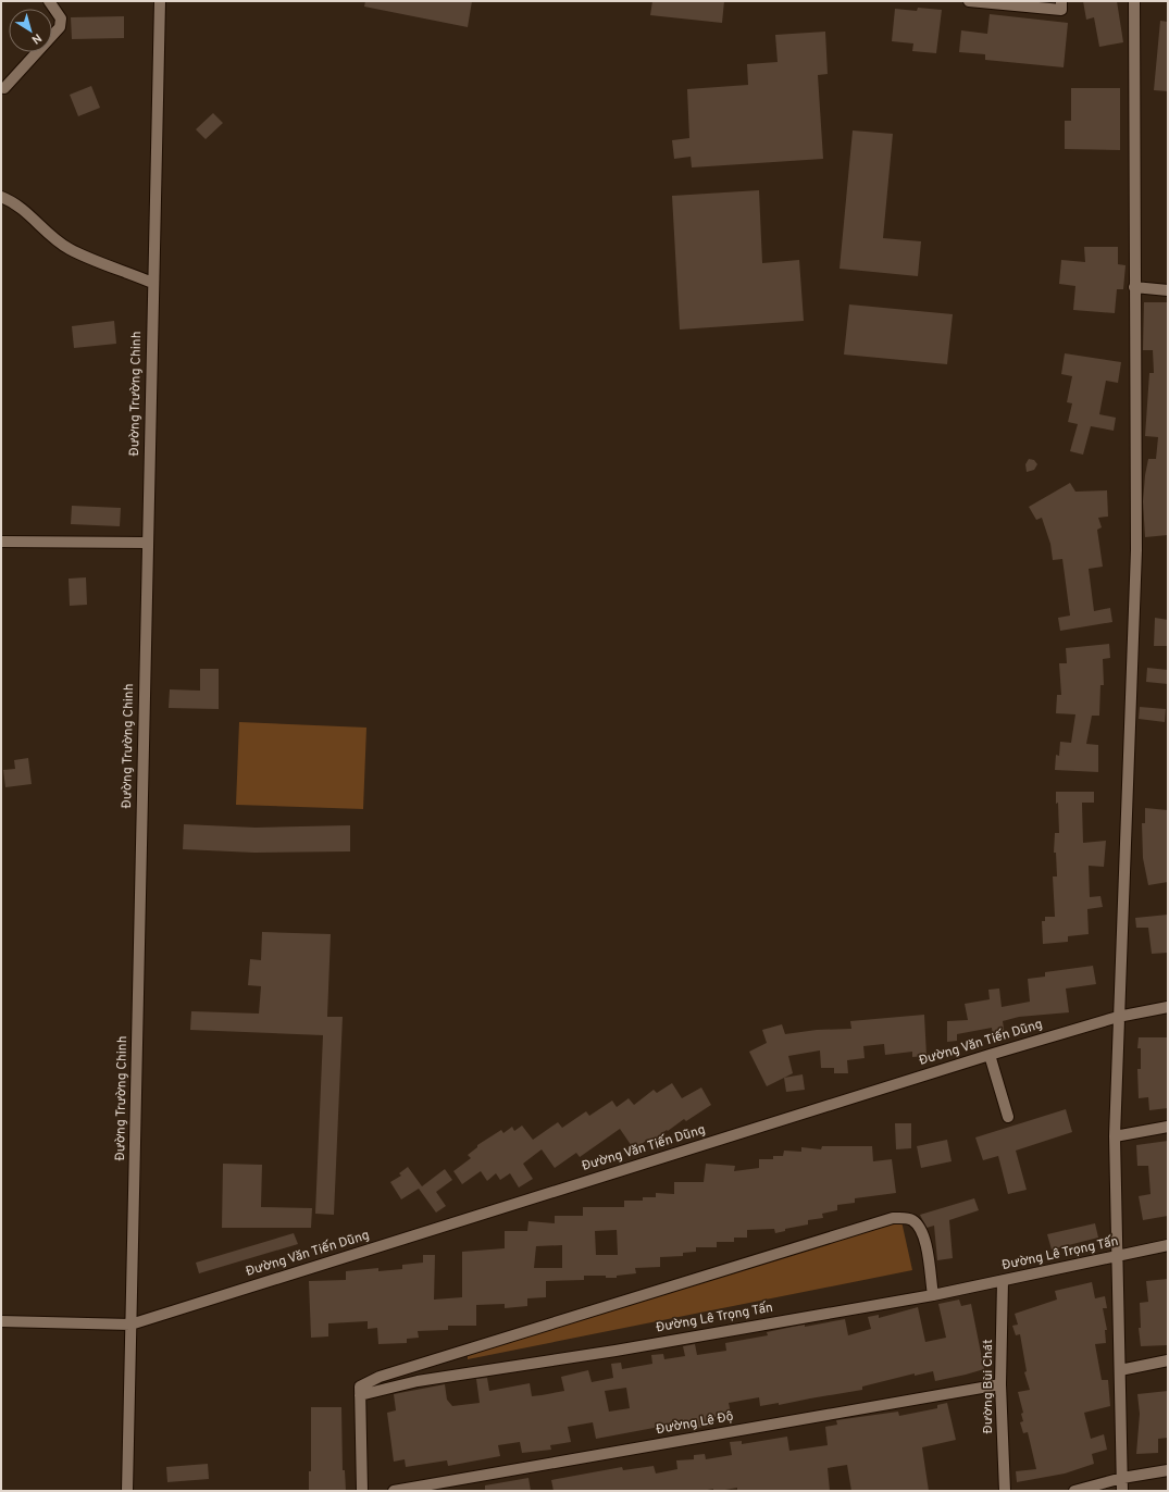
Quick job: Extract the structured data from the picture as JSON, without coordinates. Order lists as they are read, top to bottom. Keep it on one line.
{"streets":{"street":["Đường Trường Chinh","Đường Văn Tiến Dũng","Đường Lê Trọng Tấn","Đường Bùi Chát","Đường Lê Độ"]},"crossings":[["Đường Trường Chinh","Đường Văn Tiến Dũng"],["Đường Lê Trọng Tấn","Đường Bùi Chát"],["Đường Bùi Chát","Đường Lê Độ"]],"north":"bottom right"}
